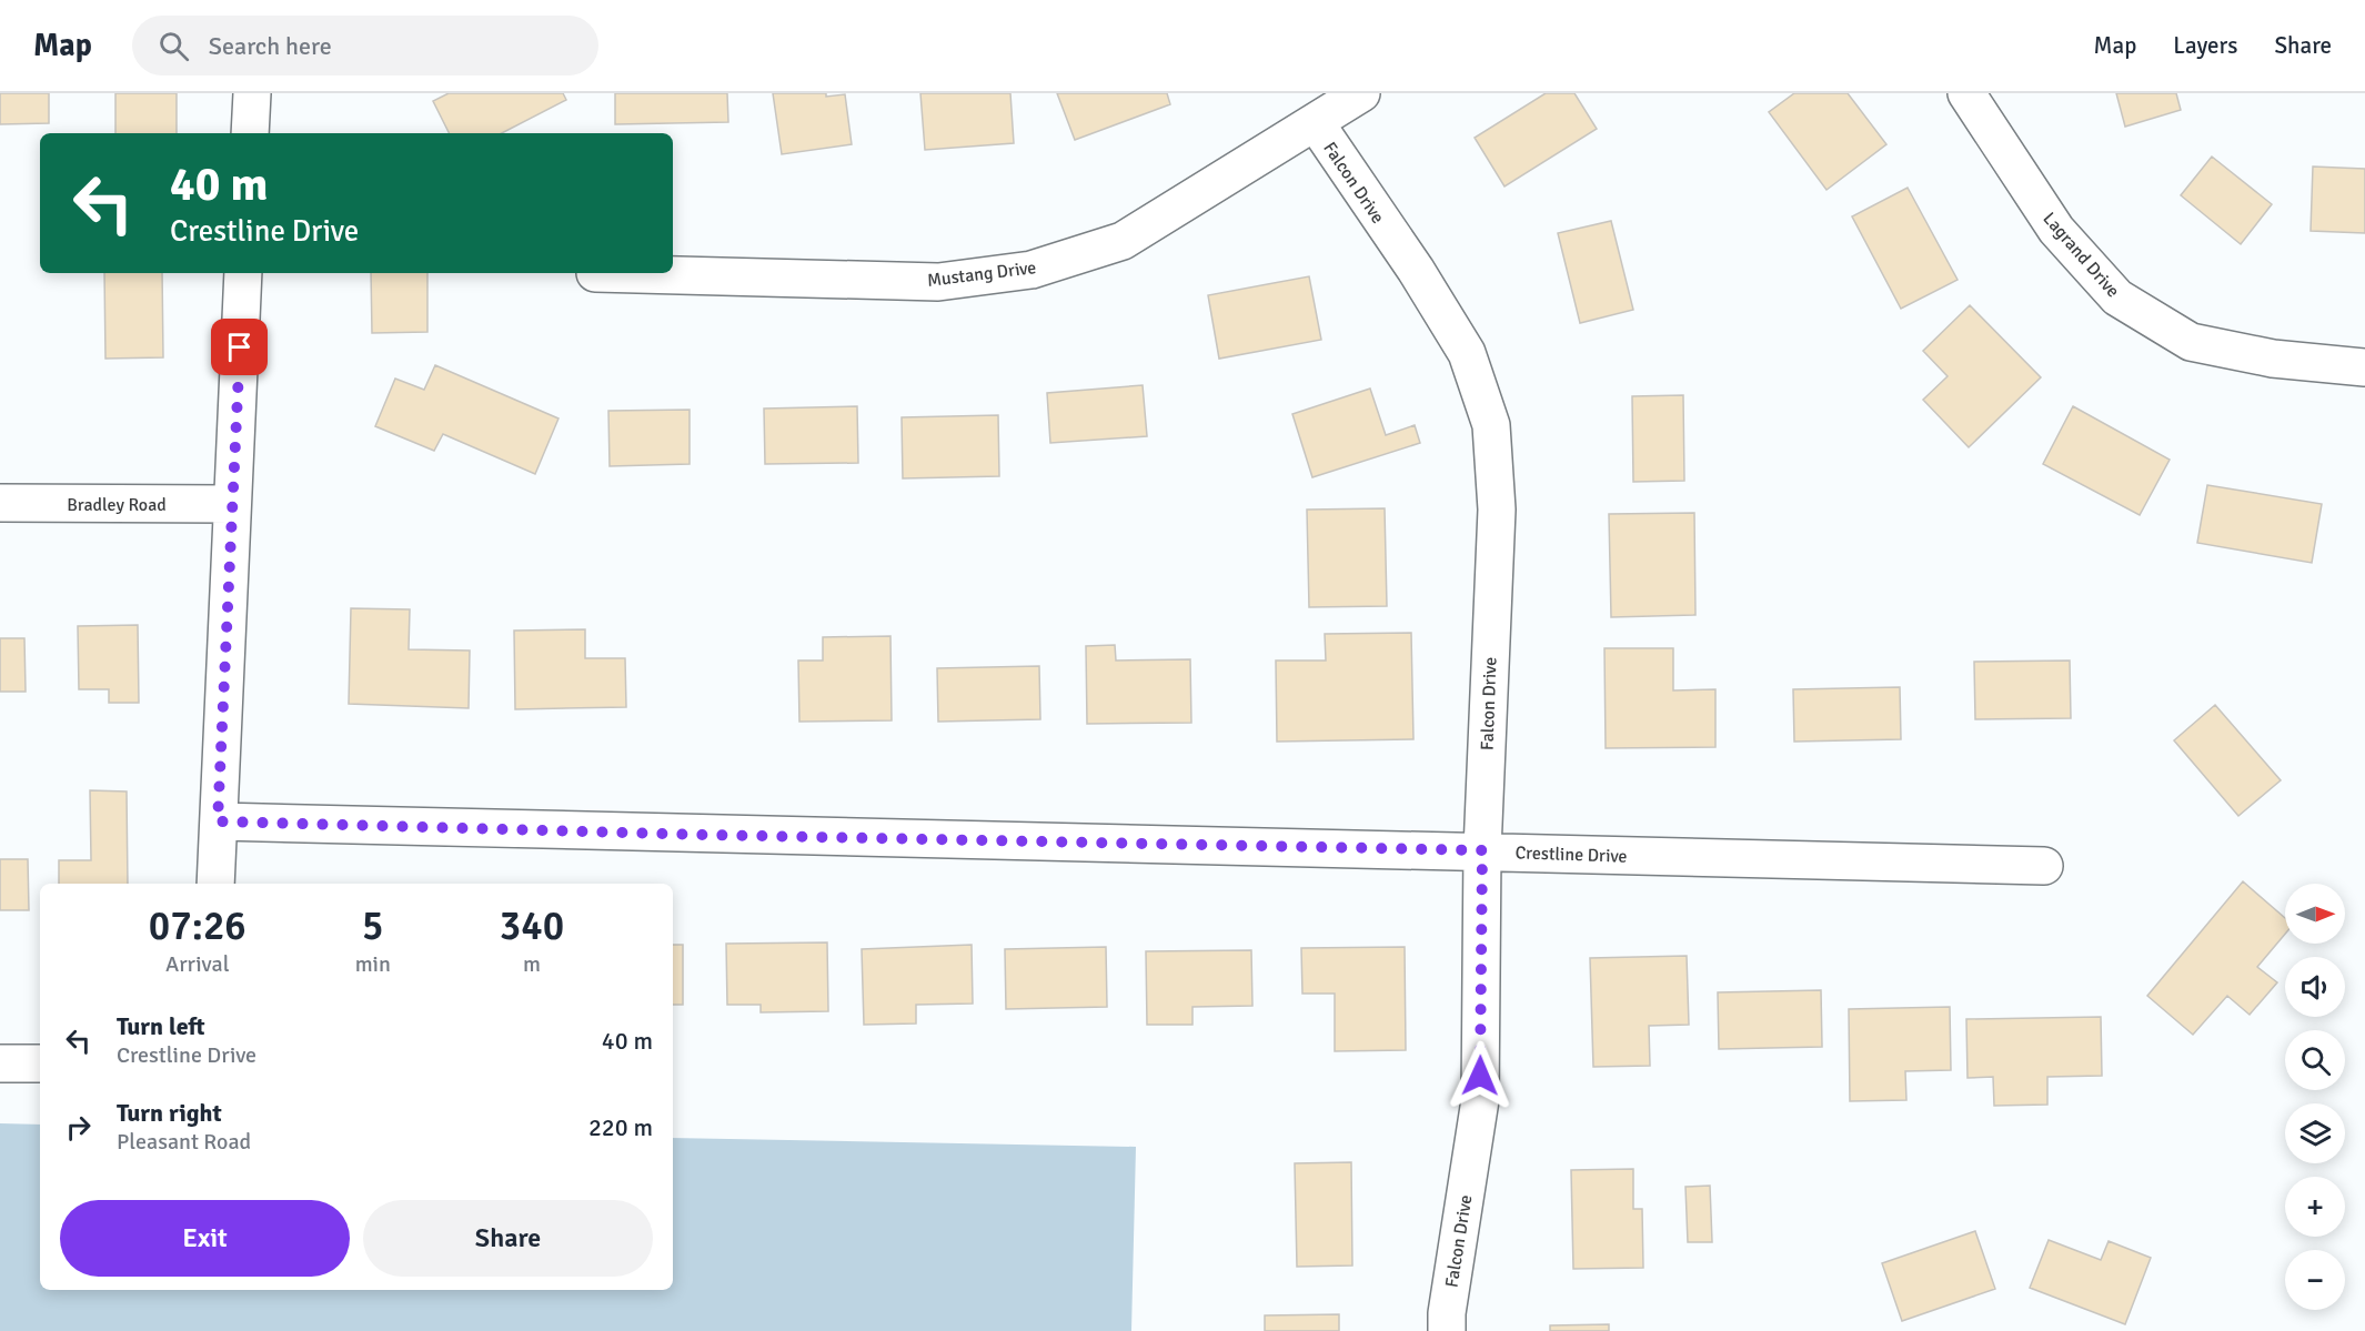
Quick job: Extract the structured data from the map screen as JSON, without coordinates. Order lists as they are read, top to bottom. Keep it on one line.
{"streets":{"street":["Falcon Drive","Lagrand Drive","Mustang Drive","Bradley Road","Crestline Drive"]},"crossings":[["Falcon Drive","Mustang Drive"],["Falcon Drive","Crestline Drive"]],"north":"right","page":{"header":"Map","search":"Search here","nav":["Map","Layers","Share"],"turn":["40 m","Crestline Drive"],"map_buttons":["+","−"],"eta":["07:26","Arrival","5","min","340","m"],"list":[{"name":"Turn left","note":"Crestline Drive","value":"40 m"},{"name":"Turn right","note":"Pleasant Road","value":"220 m"}],"buttons":["Exit","Share"]}}
